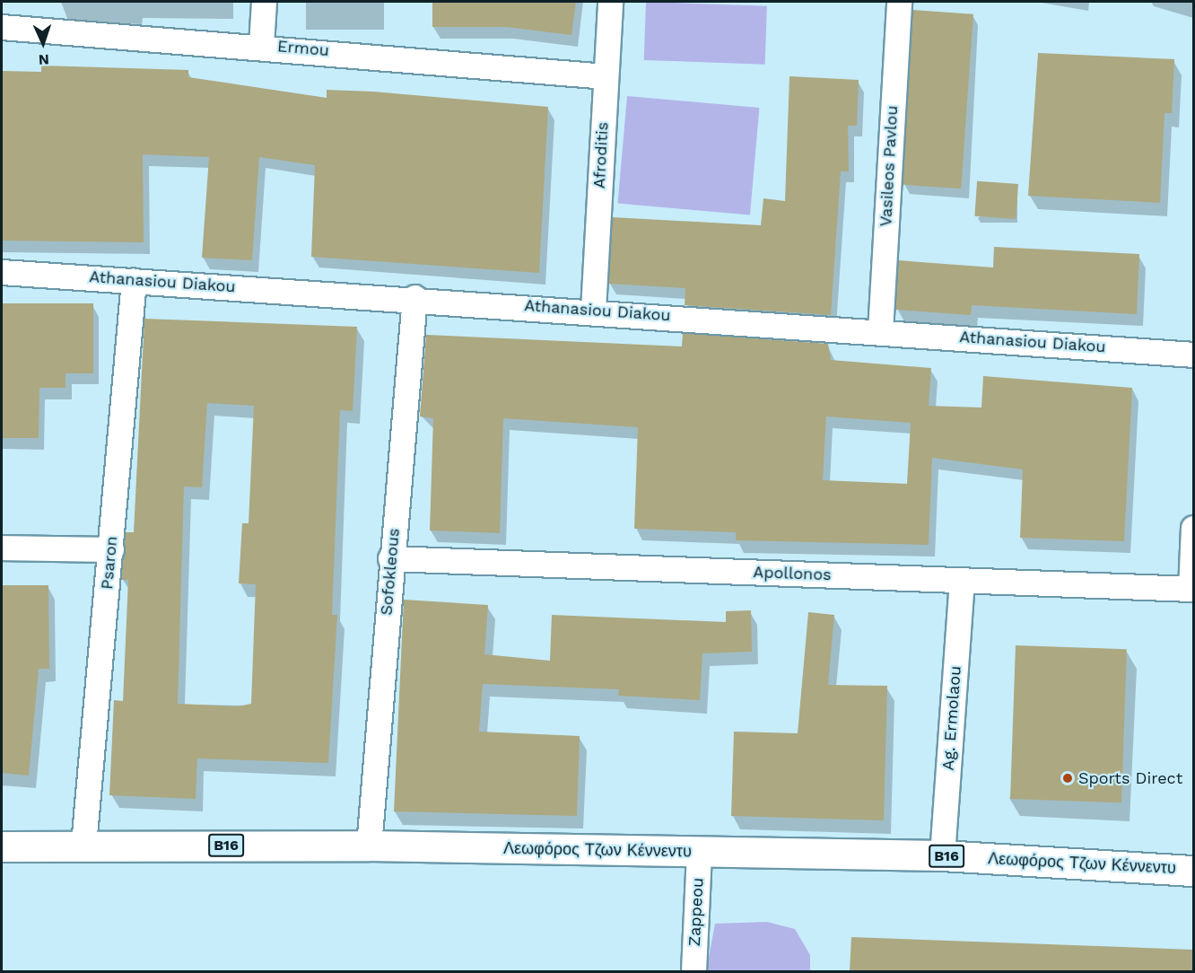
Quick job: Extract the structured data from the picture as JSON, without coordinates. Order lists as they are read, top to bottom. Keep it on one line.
{"streets":{"main road":["B16","Λεωφόρος Τζων Κέννεντυ"],"street":["Ermou","Afroditis","Vasileos Pavlou","Athanasiou Diakou","Psaron","Sofokleous","Apollonos","Ag. Ermolaou","Zappeou"]},"crossings":[["Ermou","Afroditis"],["Afroditis","Athanasiou Diakou"],["Vasileos Pavlou","Athanasiou Diakou"],["Athanasiou Diakou","Psaron"],["Athanasiou Diakou","Sofokleous"],["Psaron","Λεωφόρος Τζων Κέννεντυ"],["Sofokleous","Apollonos"],["Sofokleous","Λεωφόρος Τζων Κέννεντυ"],["Apollonos","Ag. Ermolaou"],["Ag. Ermolaou","Λεωφόρος Τζων Κέννεντυ"],["Λεωφόρος Τζων Κέννεντυ","Zappeou"]],"places":["Sports Direct"],"north":"bottom"}
